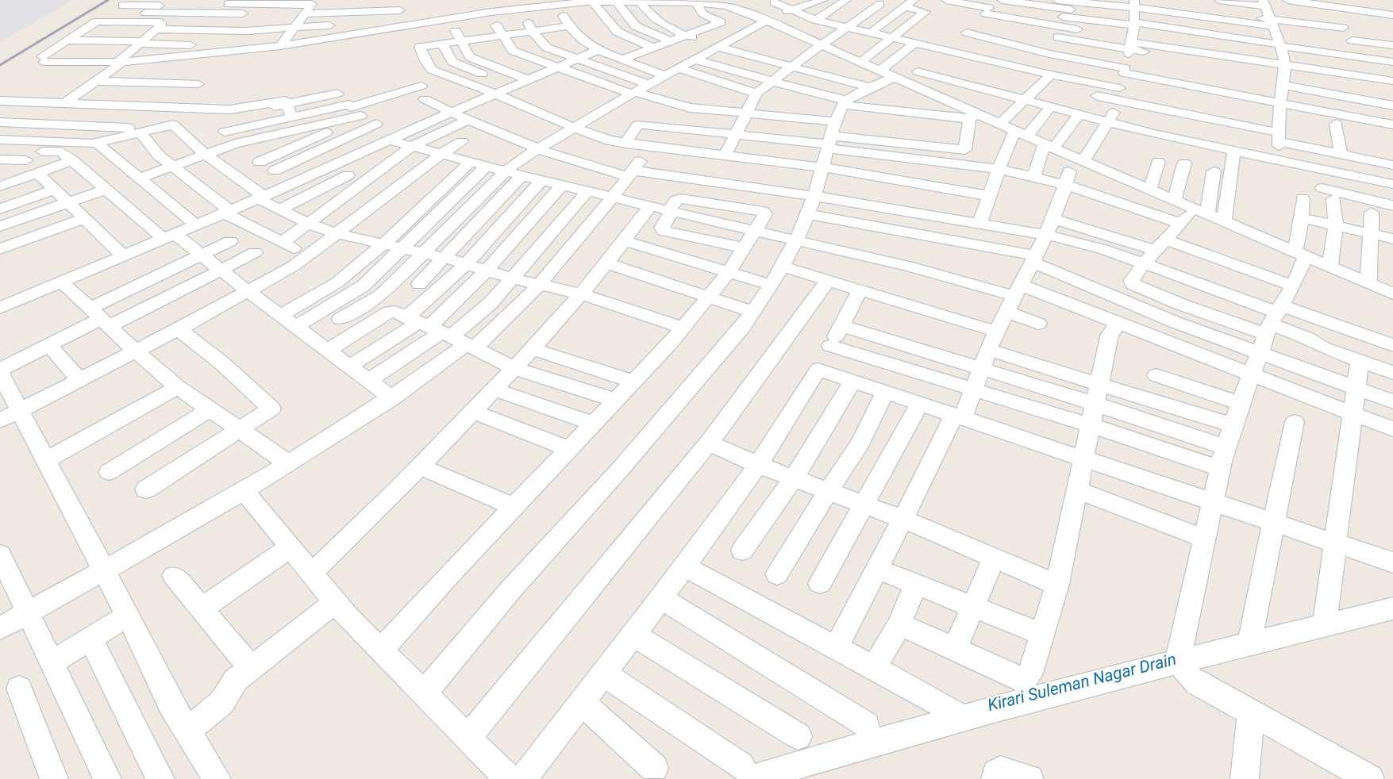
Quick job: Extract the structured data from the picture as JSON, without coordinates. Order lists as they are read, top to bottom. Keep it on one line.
{"water":["Kirari Suleman Nagar Drain"]}
